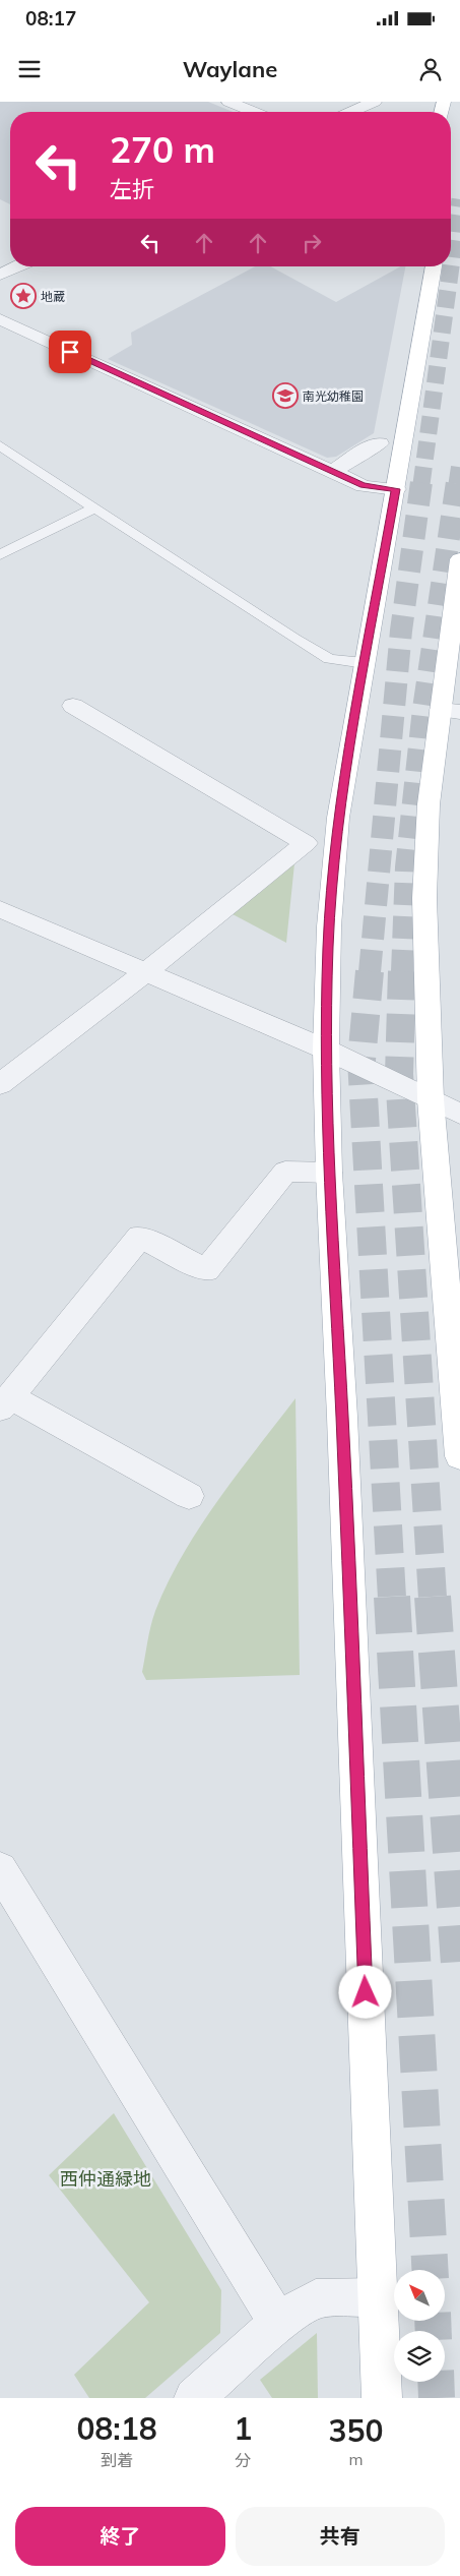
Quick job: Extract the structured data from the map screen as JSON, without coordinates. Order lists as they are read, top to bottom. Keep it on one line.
{"parks":["西仲通緑地"],"places":{"place":["地蔵"],"school or university":["南光幼稚園"]},"north":"top left","page":{"status":"08:17","header":"Waylane","turn":["270 m","左折"],"eta":["08:18","到着","1","分","350","m"],"buttons":["終了","共有"]}}
